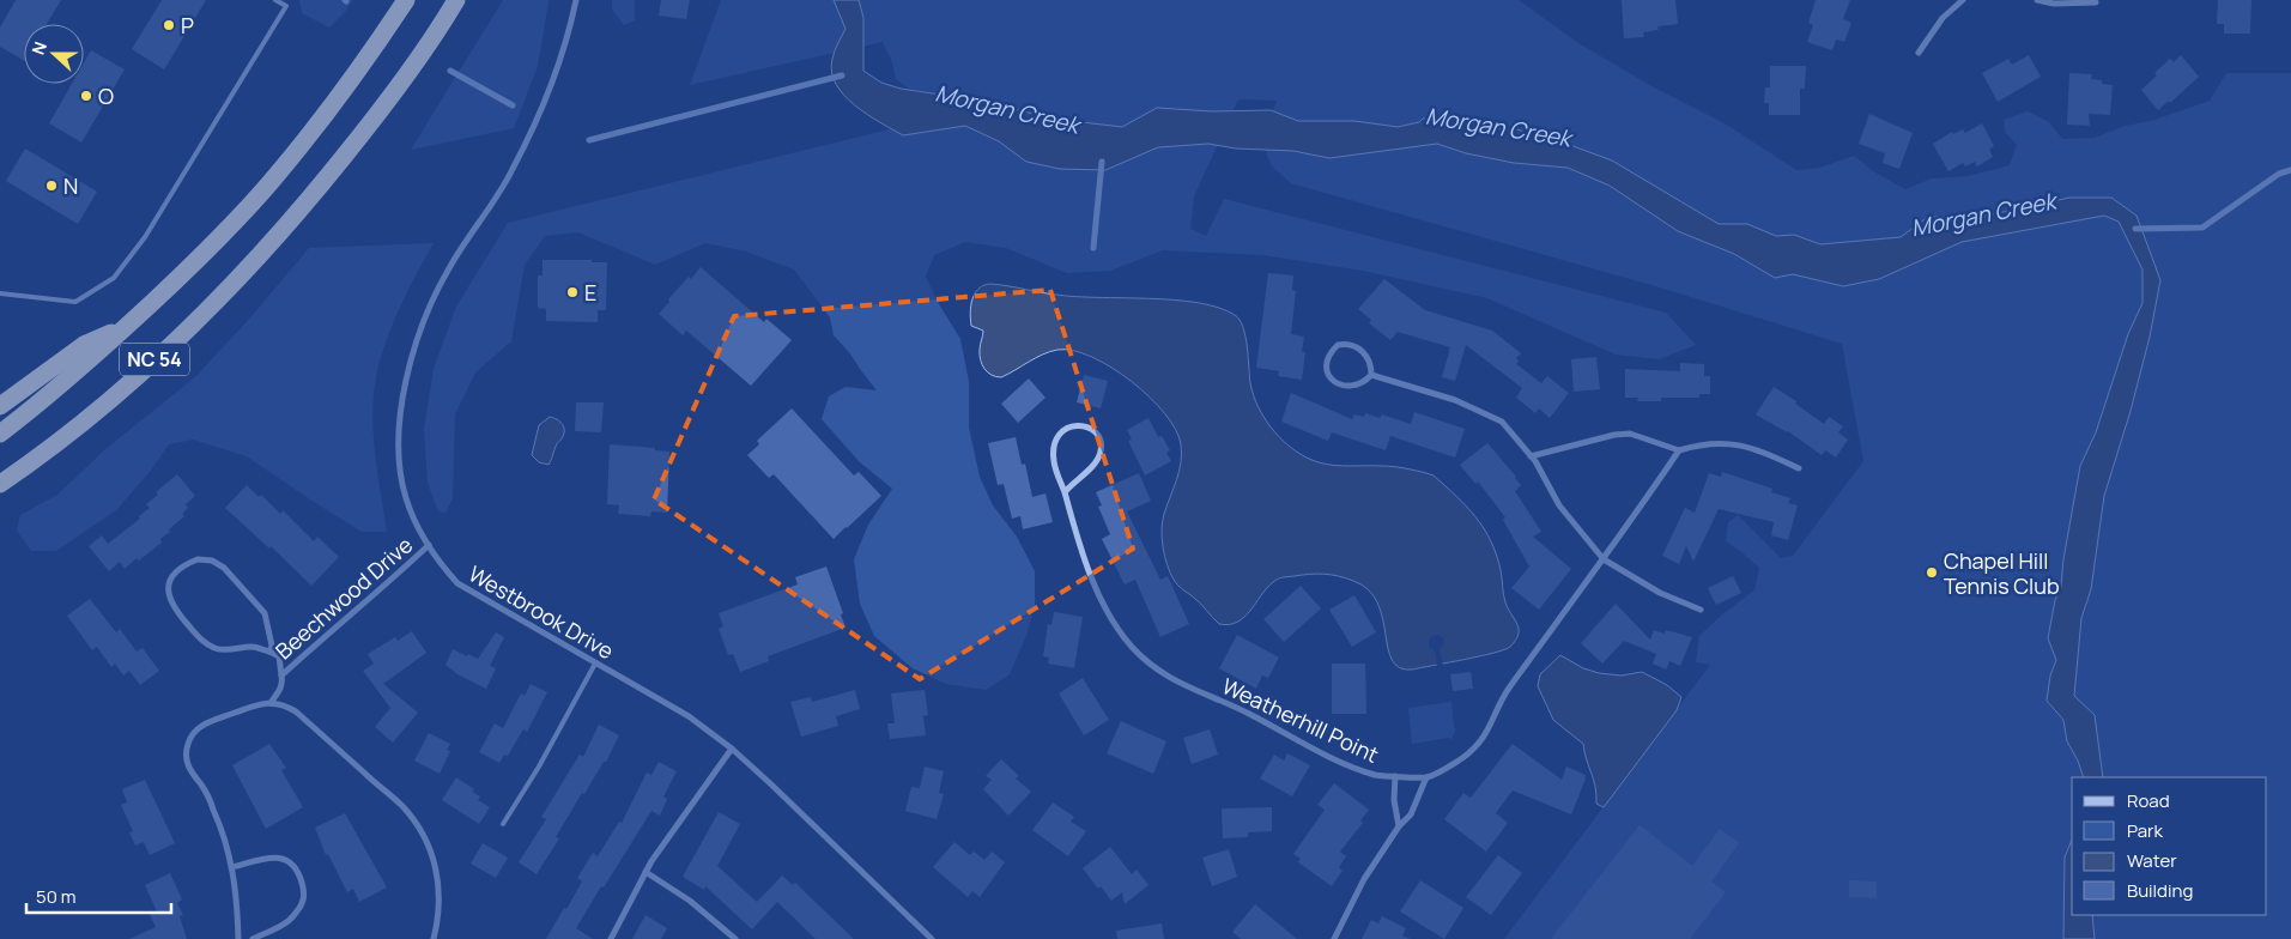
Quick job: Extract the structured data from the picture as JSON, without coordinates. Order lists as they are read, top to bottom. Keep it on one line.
{"streets":{"highway":["NC 54"],"street":["Beechwood Drive","Westbrook Drive","Weatherhill Point"]},"crossings":[["Beechwood Drive","Westbrook Drive"]],"water":["Morgan Creek"],"places":["P","O","N","E","Chapel Hill Tennis Club"],"legend":["Road","Park","Water","Building"],"scale_bar":"50 m","north":"left"}
